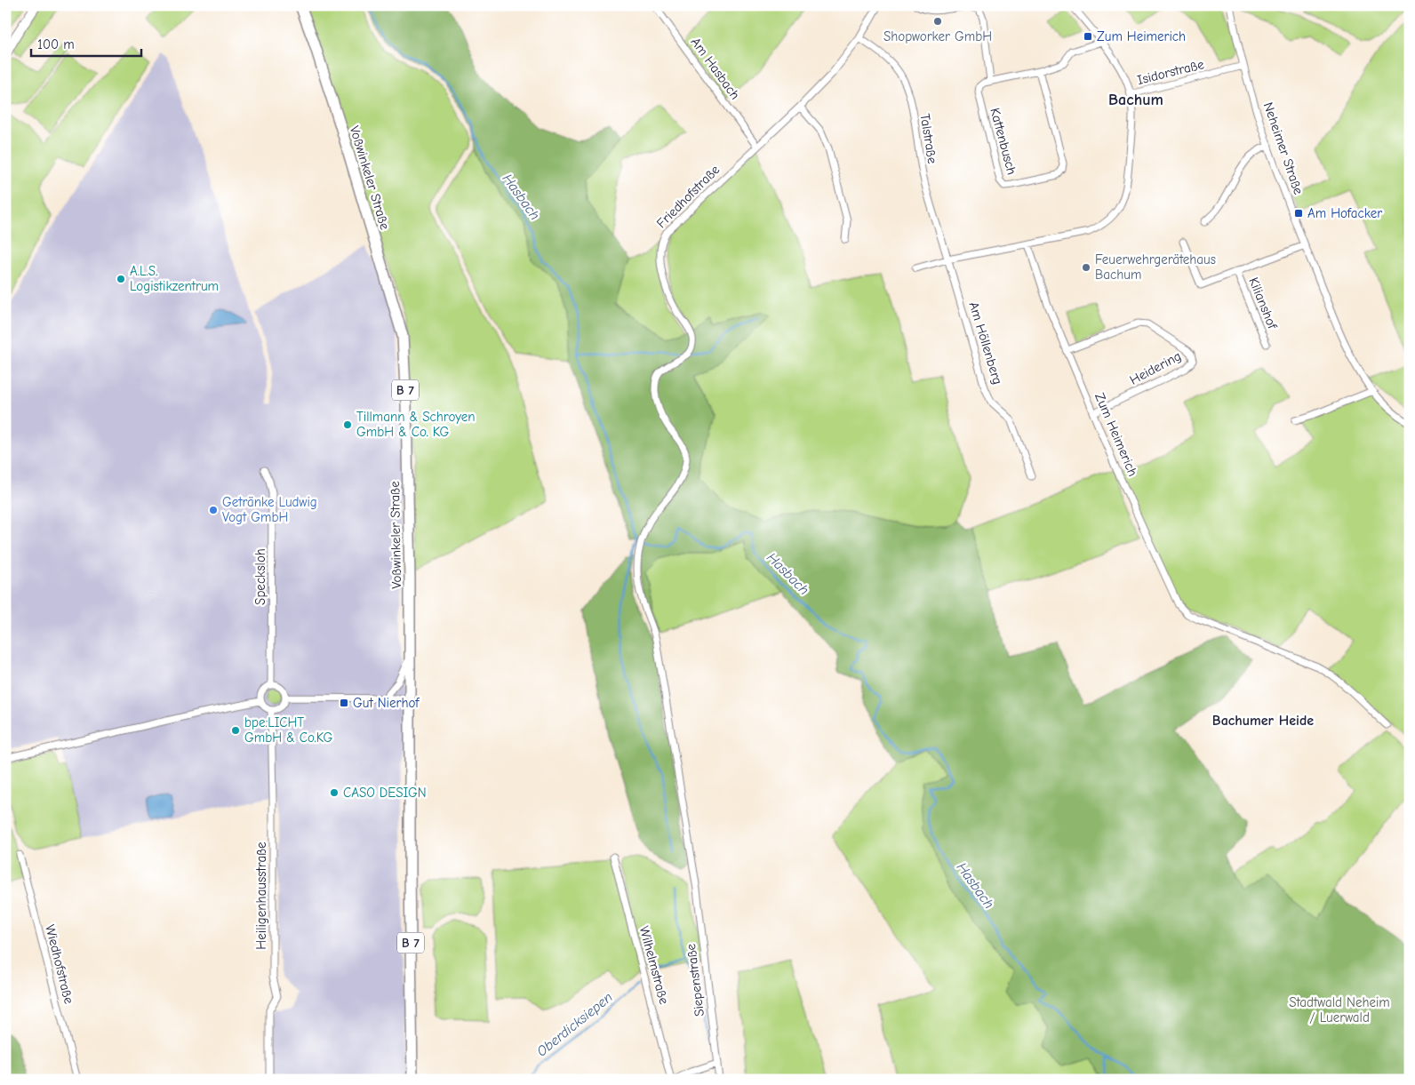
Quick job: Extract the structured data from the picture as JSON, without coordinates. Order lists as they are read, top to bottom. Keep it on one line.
{"streets":{"main road":["Voßwinkeler Straße","B 7"],"street":["Am Hasbach","Isidorstraße","Talstraße","Kattenbusch","Neheimer Straße","Friedhofstraße","Kilianshof","Am Höllenberg","Heidering","Zum Heimerich","Specksloh","Heiligenhausstraße","Wiedhofstraße","Wilhelmstraße","Siepenstraße"]},"crossings":[["Am Hasbach","Friedhofstraße"],["Isidorstraße","Neheimer Straße"],["Talstraße","Friedhofstraße"],["Talstraße","Am Höllenberg"],["Neheimer Straße","Kilianshof"],["Friedhofstraße","Siepenstraße"],["Heidering","Zum Heimerich"],["Specksloh","Heiligenhausstraße"],["Wilhelmstraße","Siepenstraße"]],"districts":["Bachum","Bachumer Heide"],"water":["Hasbach","Oberdicksiepen"],"parks":["Stadtwald Neheim / Luerwald"],"places":{"other":["Shopworker GmbH","Feuerwehrgerätehaus Bachum","A.L.S. Logistikzentrum","Tillmann & Schroyen GmbH & Co. KG","Getränke Ludwig Vogt GmbH","bpe:LICHT GmbH & Co.KG","CASO DESIGN"],"transit":["Zum Heimerich","Am Hofacker","Gut Nierhof"]},"scale_bar":"100 m"}
